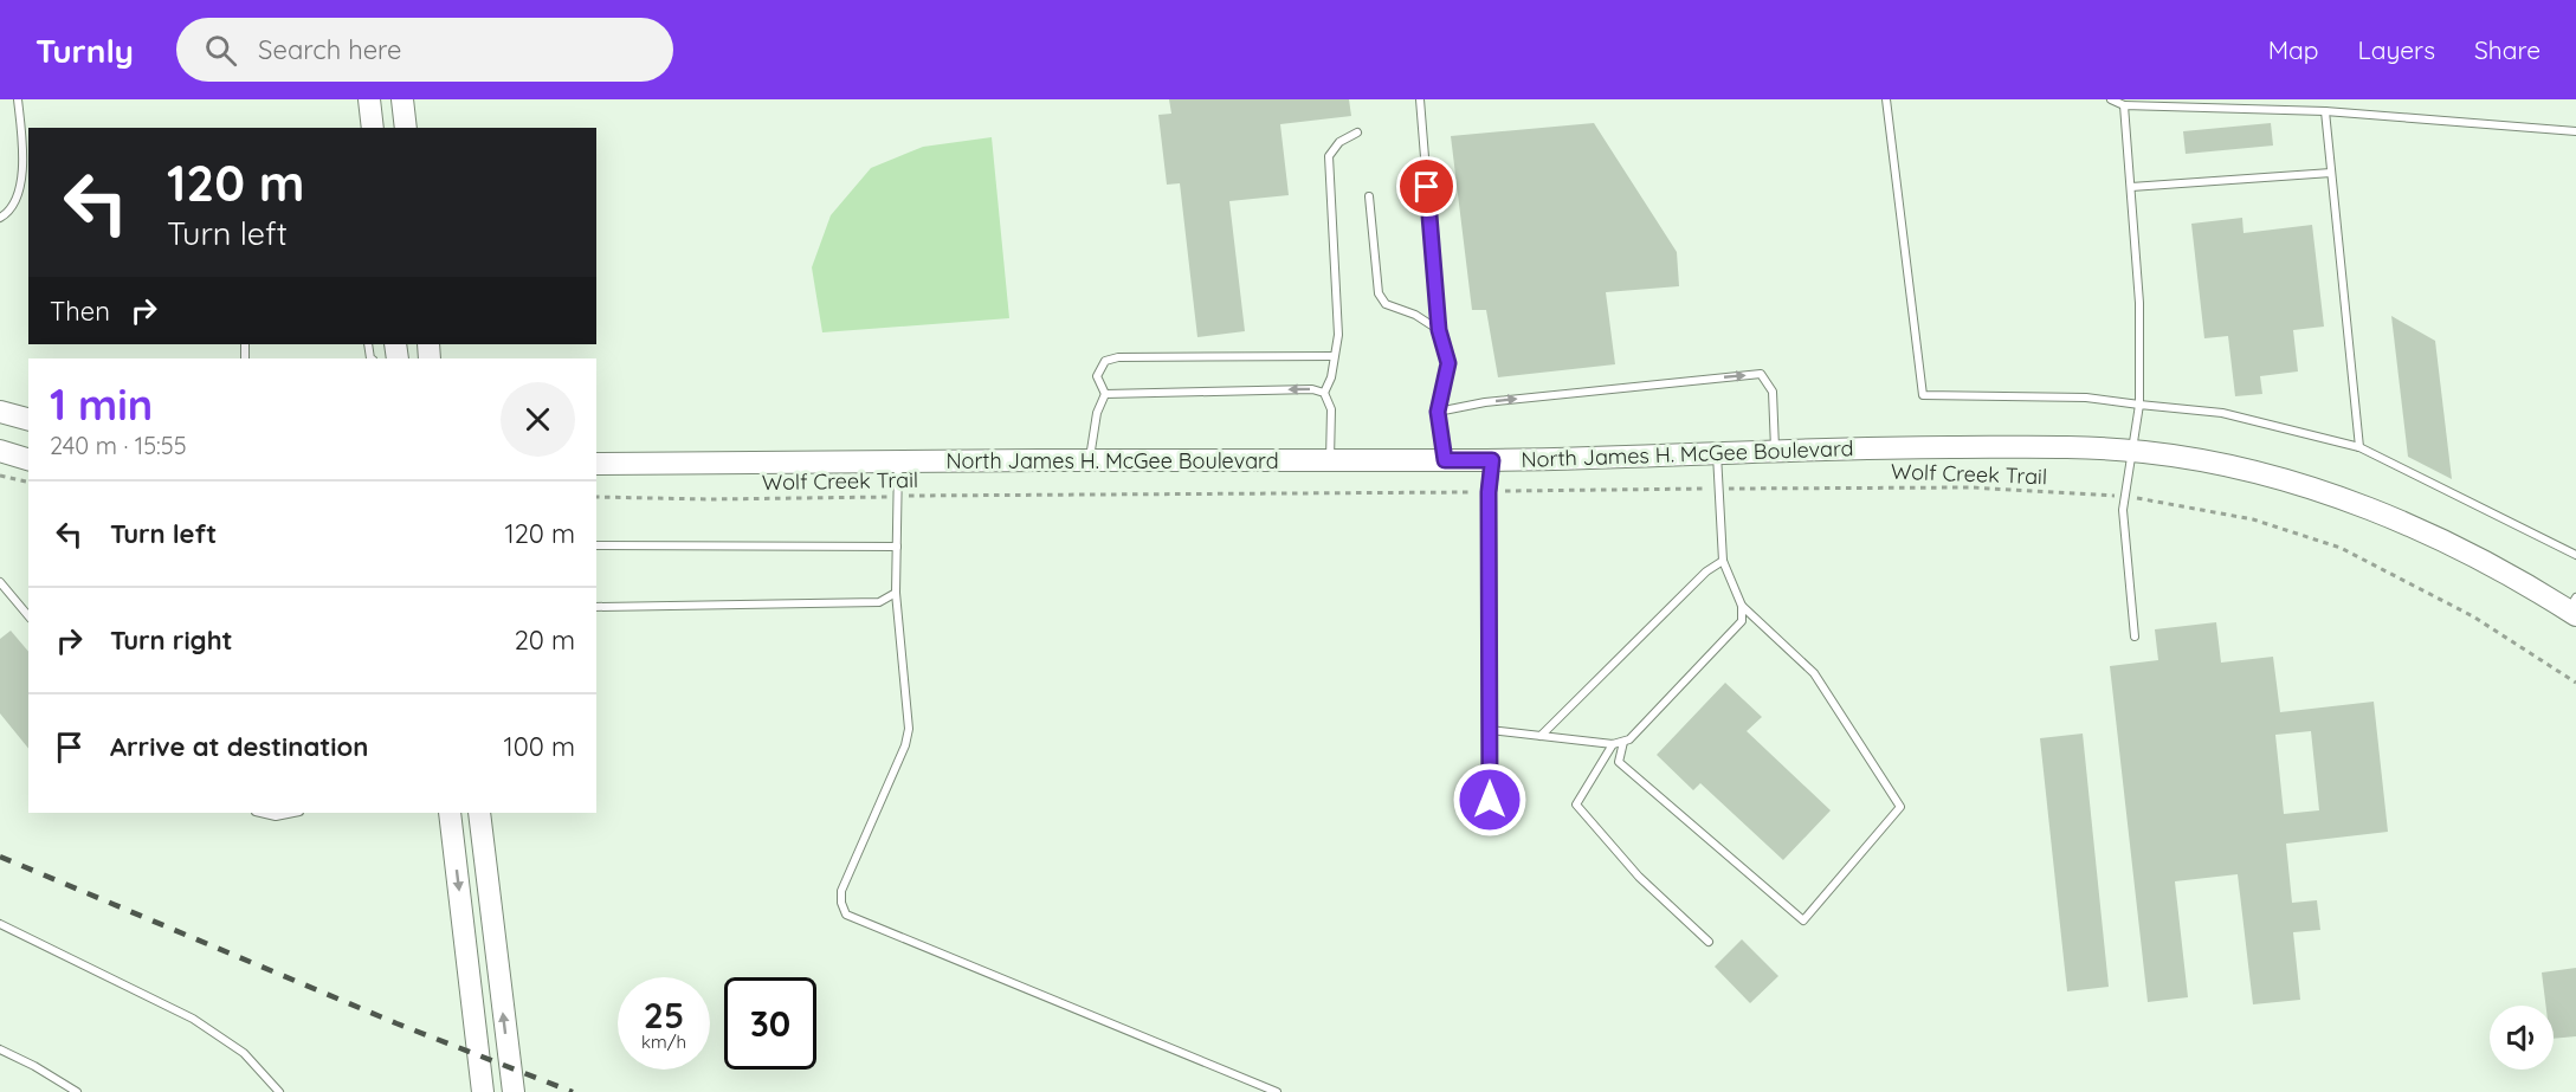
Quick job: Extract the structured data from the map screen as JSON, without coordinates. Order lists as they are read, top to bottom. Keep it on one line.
{"streets":{"main road":["North James H. McGee Boulevard"],"path":["Wolf Creek Trail"]},"page":{"header":"Turnly","search":"Search here","nav":["Map","Layers","Share"],"turn":["120 m","Turn left"],"then":"Then","heading":["1 min","240 m · 15:55"],"list":[{"name":"Turn left","value":"120 m"},{"name":"Turn right","value":"20 m"},{"name":"Arrive at destination","value":"100 m"}],"speed":"25 km/h","limit":"30"}}
